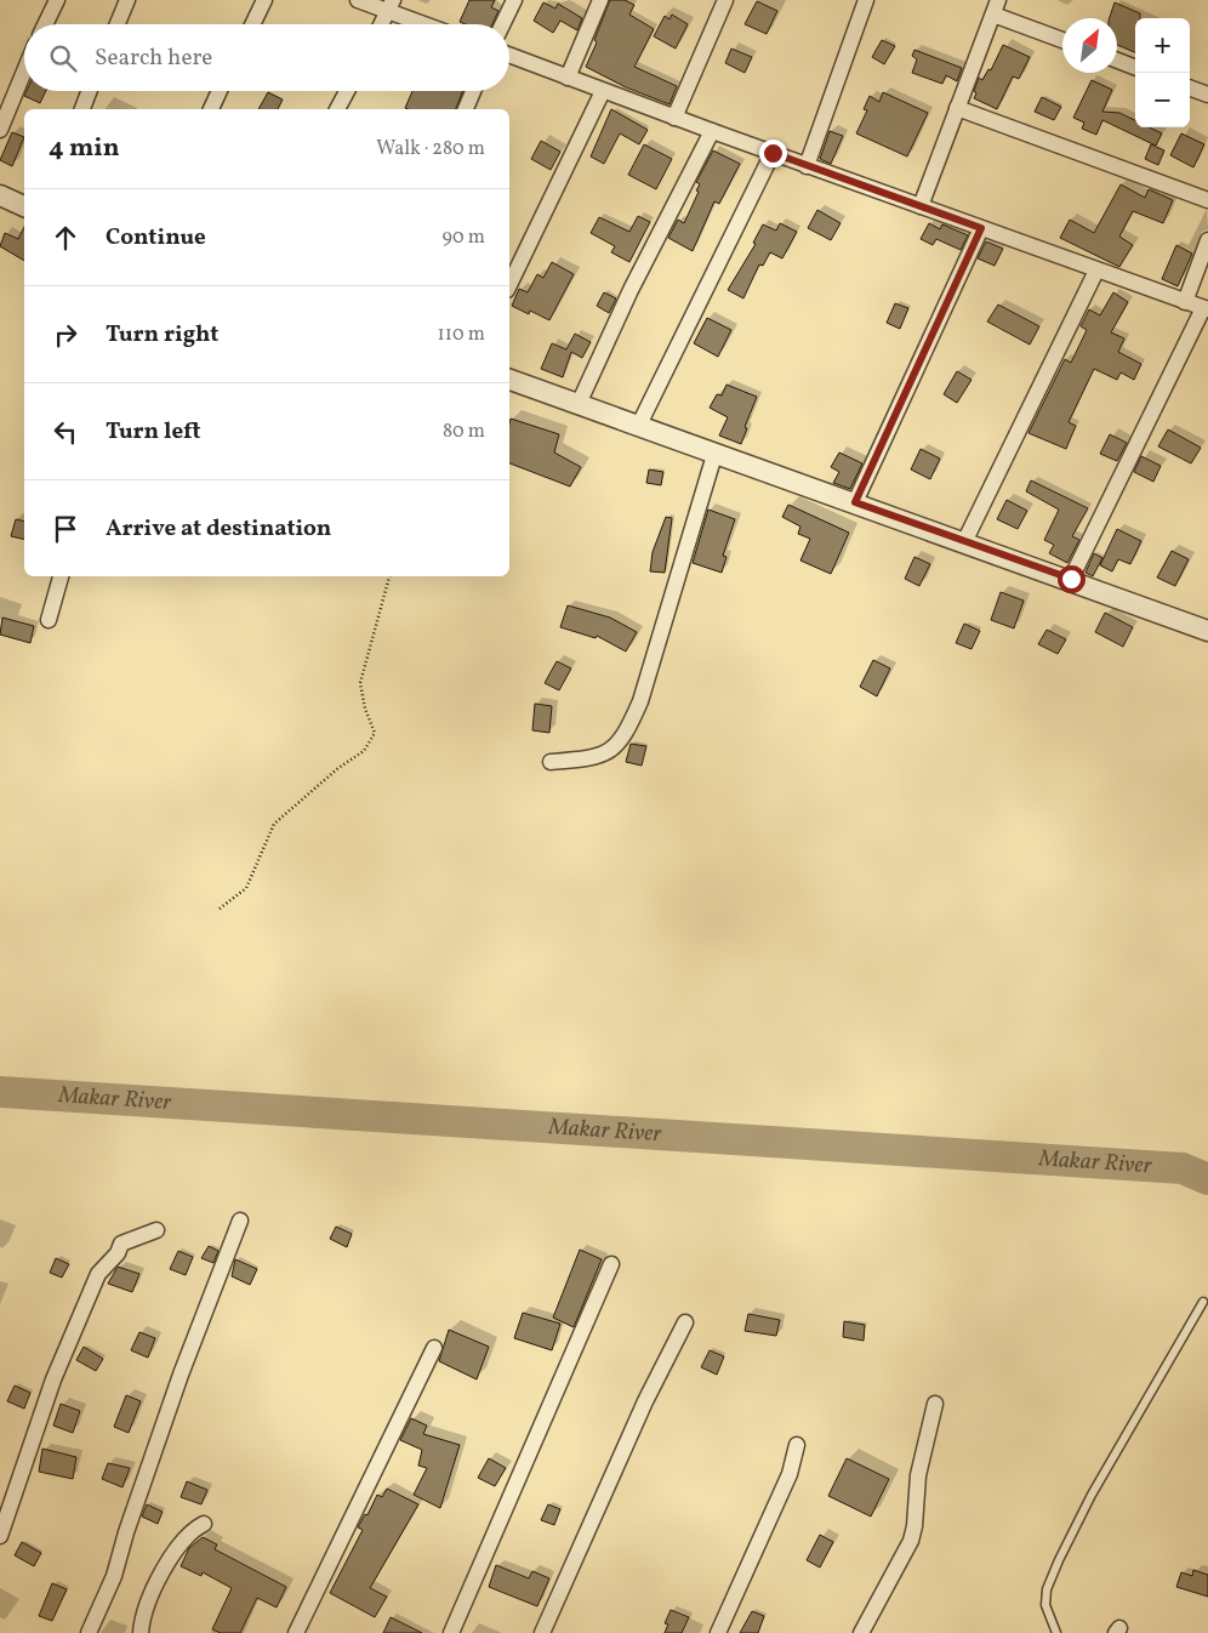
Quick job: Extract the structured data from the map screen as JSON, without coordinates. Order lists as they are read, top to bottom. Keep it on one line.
{"water":["Makar River"],"north":"top right","page":{"map_buttons":["+","−"],"search":"Search here","heading":["4 min","Walk · 280 m"],"list":[["Continue","90 m"],["Turn right","110 m"],["Turn left","80 m"],"Arrive at destination"]}}
